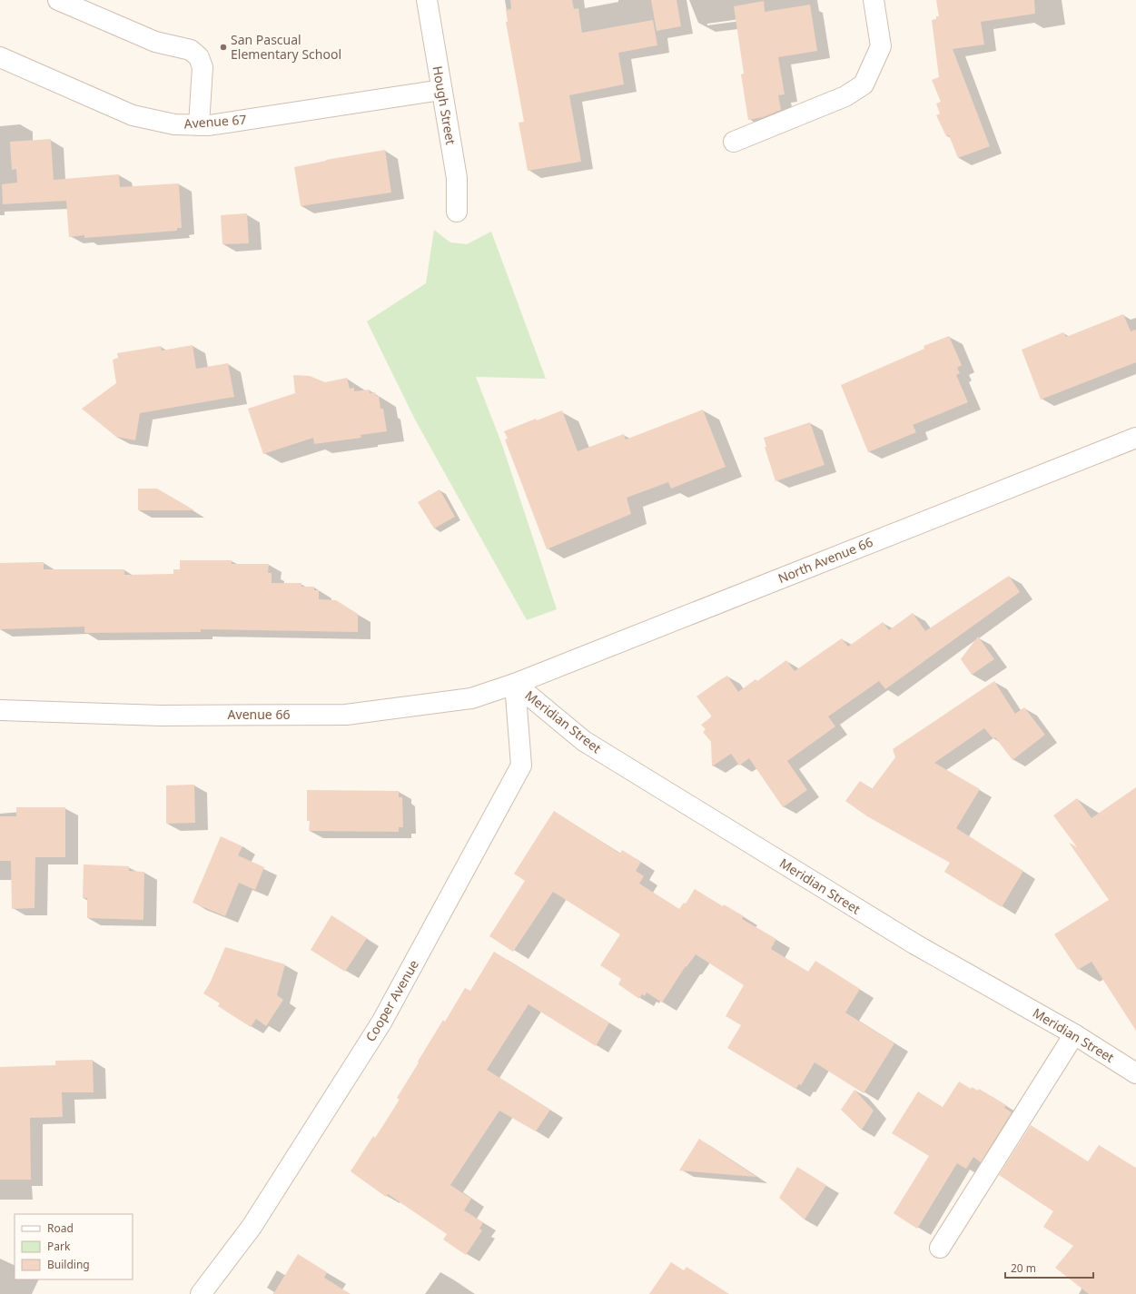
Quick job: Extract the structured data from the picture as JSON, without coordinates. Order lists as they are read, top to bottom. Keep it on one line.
{"streets":{"street":["Hough Street","Avenue 67","North Avenue 66","Avenue 66","Meridian Street","Cooper Avenue"]},"crossings":[["Hough Street","Avenue 67"],["North Avenue 66","Avenue 66"],["North Avenue 66","Meridian Street"],["North Avenue 66","Cooper Avenue"],["Avenue 66","Meridian Street"],["Avenue 66","Cooper Avenue"],["Meridian Street","Cooper Avenue"]],"places":["San Pascual Elementary School"],"legend":["Road","Park","Building"],"scale_bar":"20 m"}
